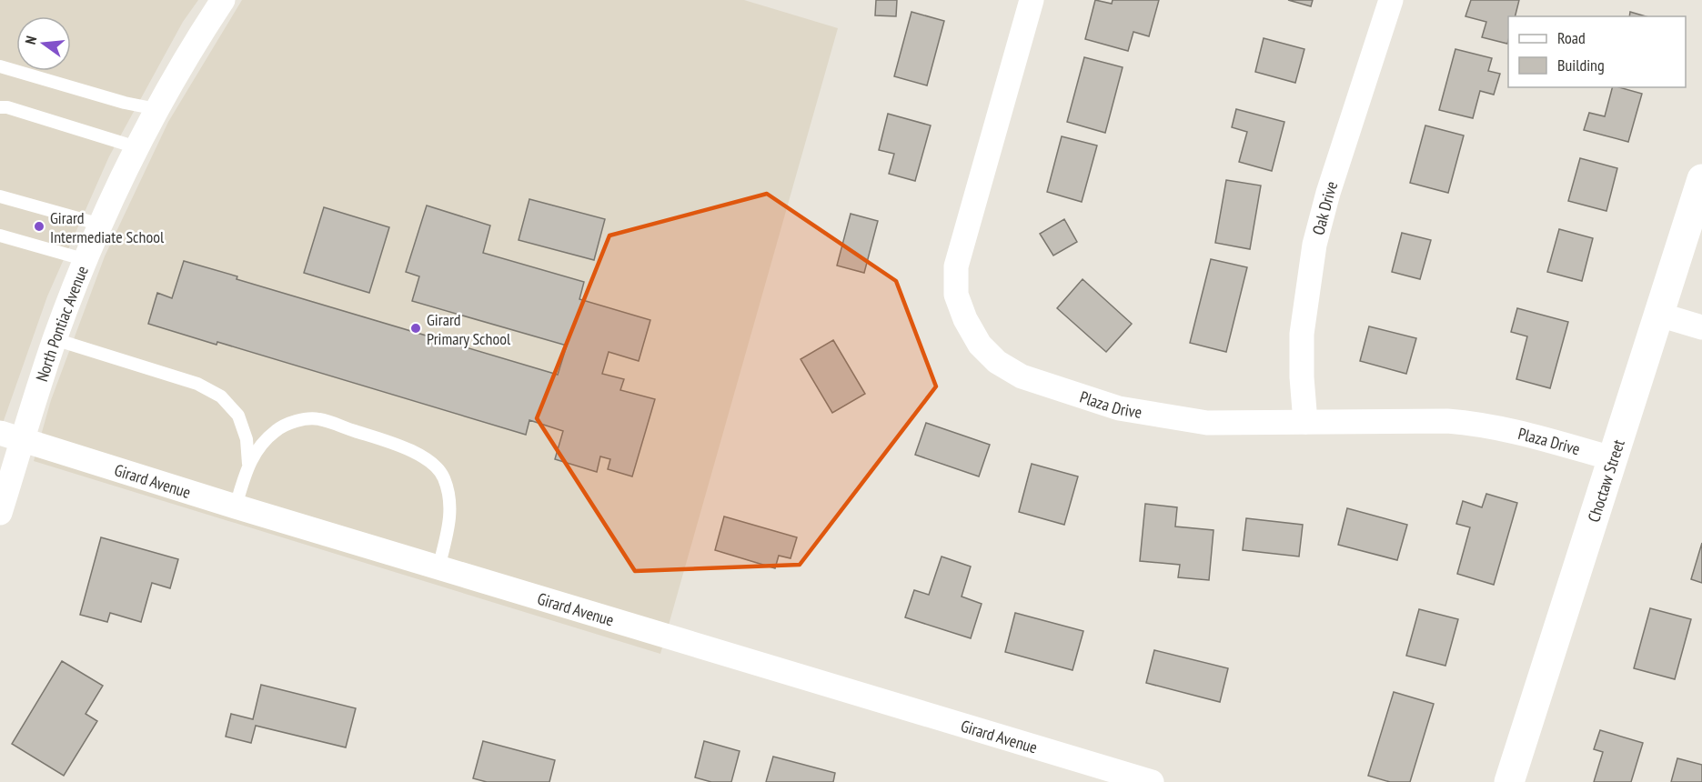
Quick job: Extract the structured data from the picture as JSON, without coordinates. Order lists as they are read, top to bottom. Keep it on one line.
{"streets":{"street":["Oak Drive","North Pontiac Avenue","Plaza Drive","Girard Avenue","Choctaw Street"]},"crossings":[["Oak Drive","Plaza Drive"],["North Pontiac Avenue","Girard Avenue"],["Plaza Drive","Choctaw Street"]],"places":["Girard Intermediate School","Girard Primary School"],"legend":["Road","Building"],"north":"left"}
